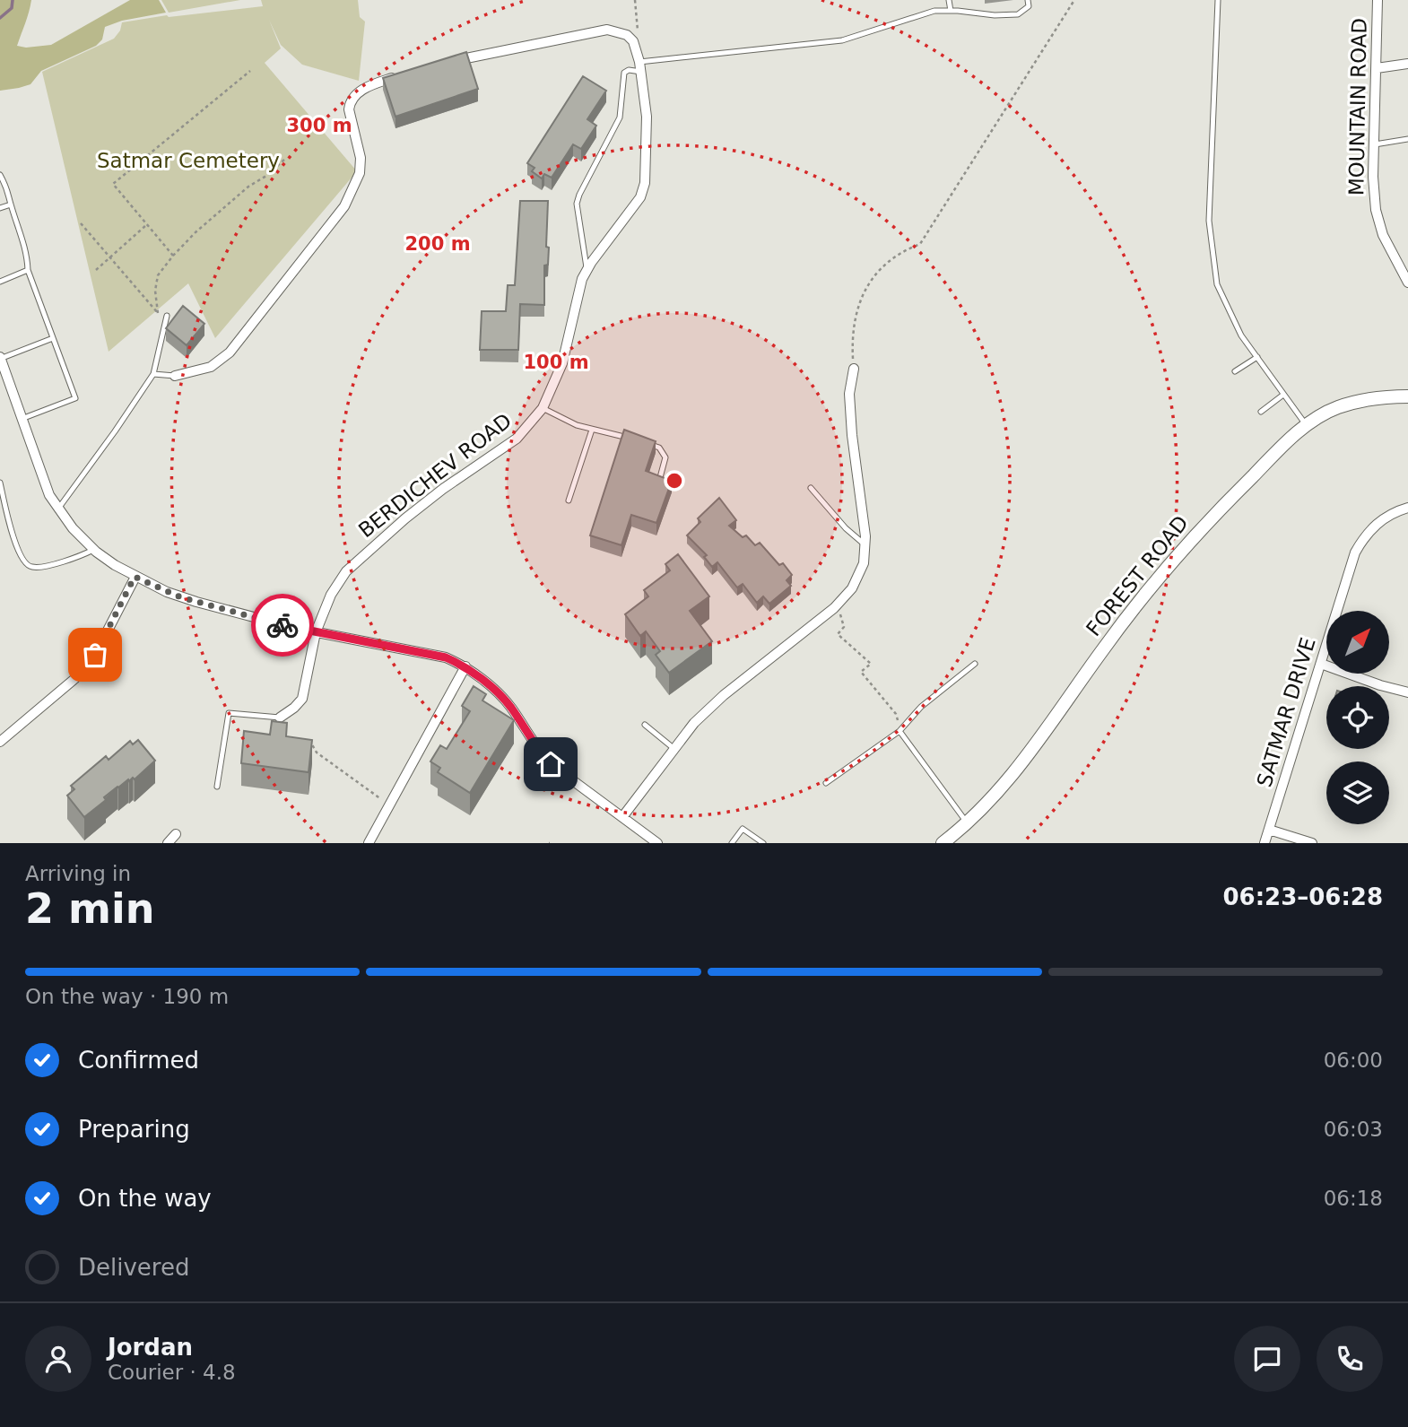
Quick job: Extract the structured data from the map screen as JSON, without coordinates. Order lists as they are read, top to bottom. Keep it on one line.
{"streets":{"street":["MOUNTAIN ROAD","BERDICHEV ROAD","FOREST ROAD","SATMAR DRIVE"]},"parks":["Satmar Cemetery"],"north":"top right","page":{"heading":["2 min","Arriving in","06:23–06:28"],"panel":["Jordan","Courier · 4.8"],"bar":"On the way · 190 m","list":[["Confirmed","06:00"],["Preparing","06:03"],["On the way","06:18"],"Delivered"]},"rings":["300 m","200 m","100 m"]}
